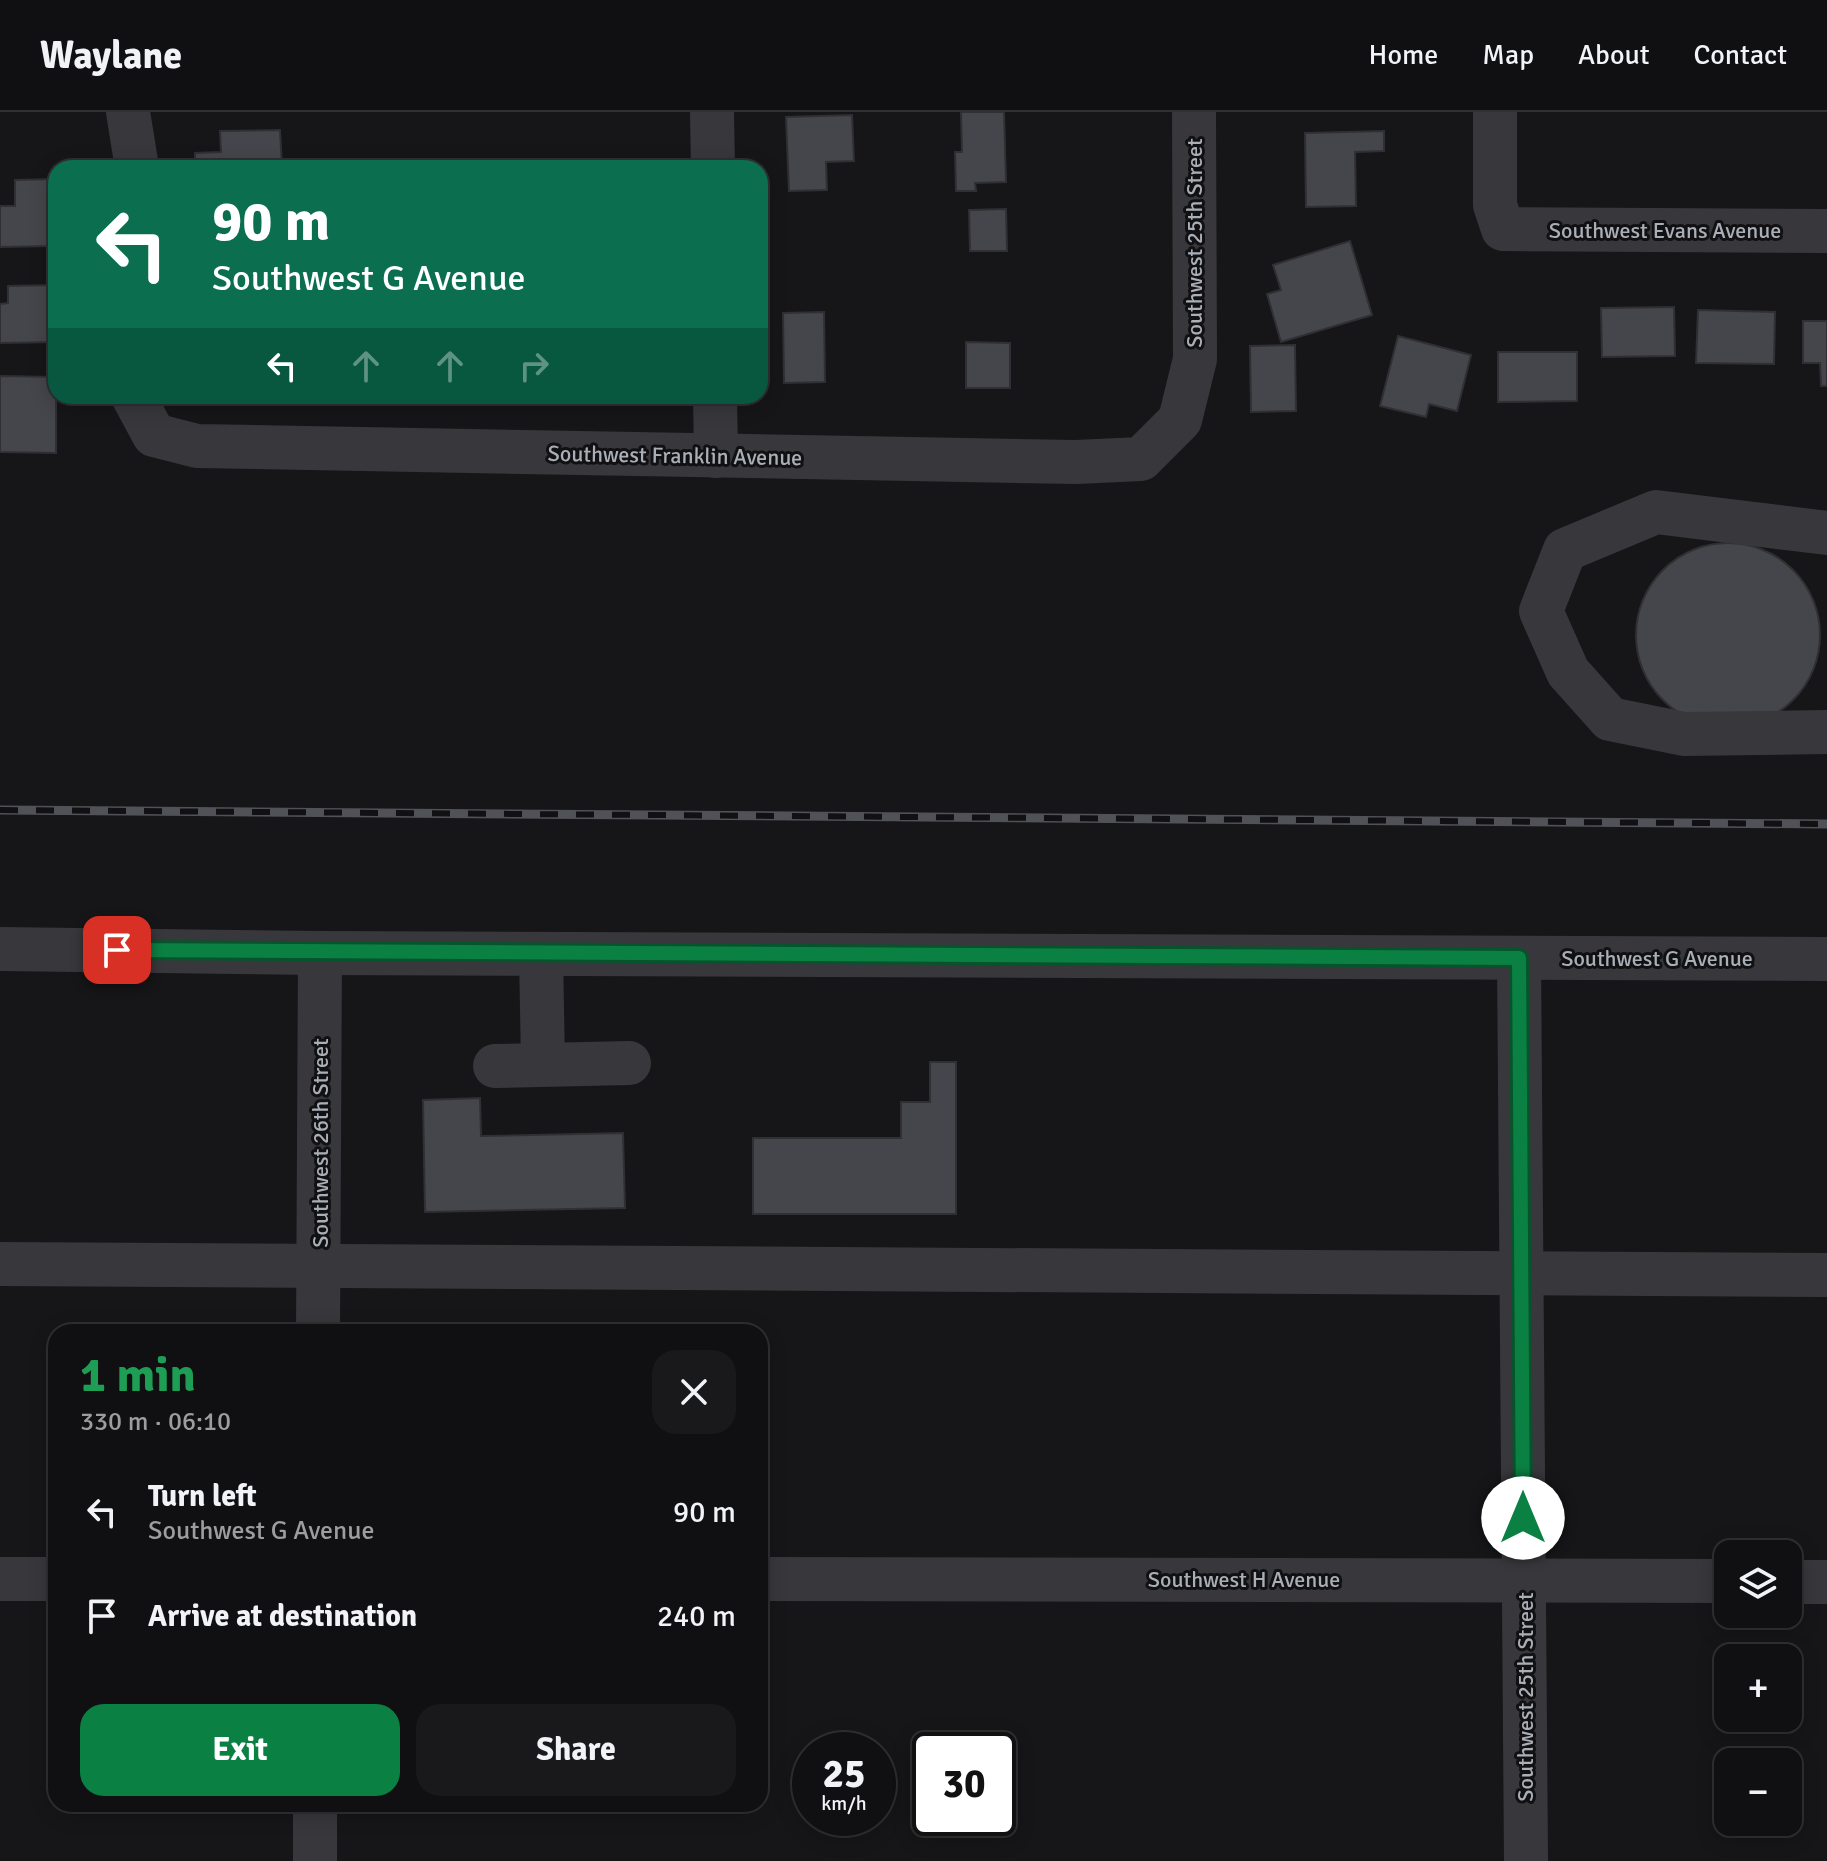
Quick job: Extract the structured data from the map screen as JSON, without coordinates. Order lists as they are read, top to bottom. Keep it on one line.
{"streets":{"street":["Southwest Evans Avenue","Southwest 25th Street","Southwest Franklin Avenue","Southwest G Avenue","Southwest 26th Street","Southwest H Avenue"]},"crossings":[["Southwest 25th Street","Southwest Franklin Avenue"],["Southwest 25th Street","Southwest G Avenue"],["Southwest 25th Street","Southwest H Avenue"],["Southwest G Avenue","Southwest 26th Street"]],"page":{"header":"Waylane","nav":["Home","Map","About","Contact"],"turn":["90 m","Southwest G Avenue"],"heading":["1 min","330 m · 06:10"],"list":[{"name":"Turn left","note":"Southwest G Avenue","value":"90 m"},{"name":"Arrive at destination","value":"240 m"}],"map_buttons":["+","−"],"buttons":["Exit","Share"],"speed":"25 km/h","limit":"30"}}
